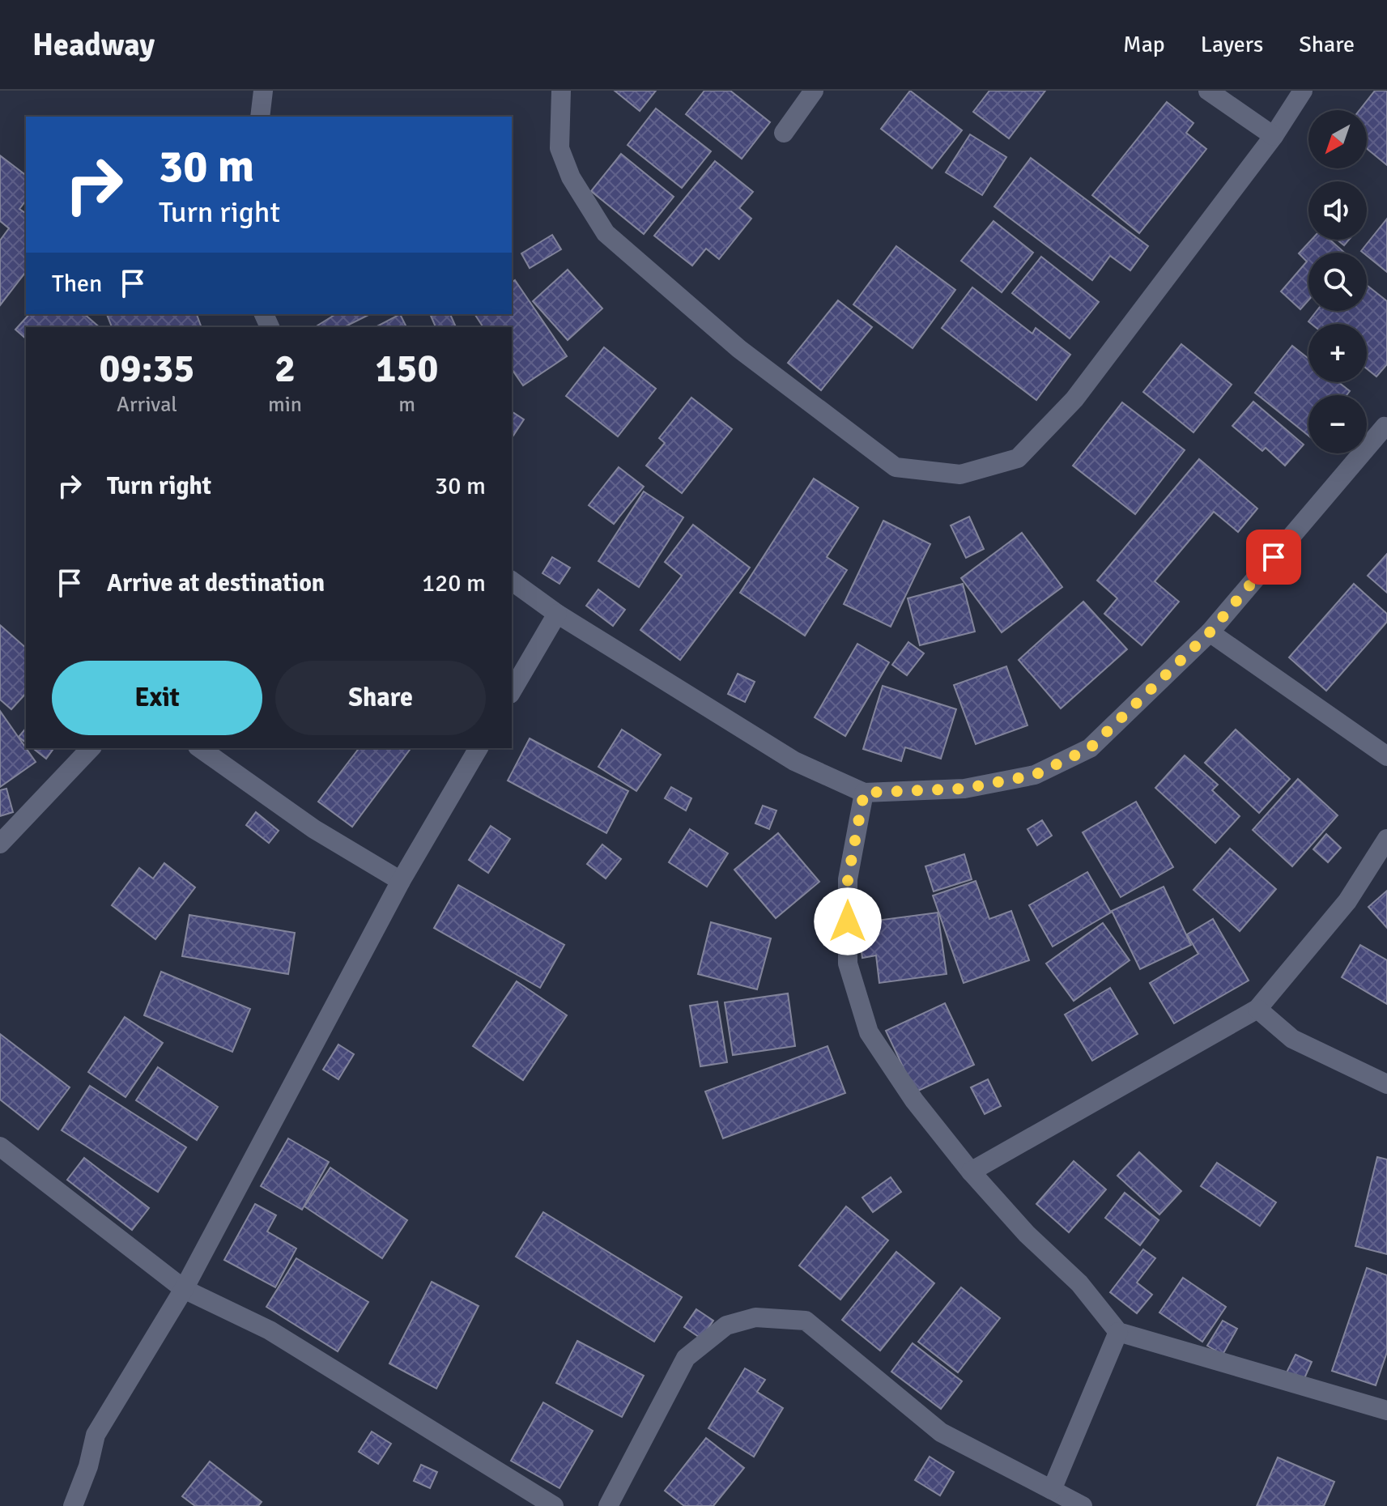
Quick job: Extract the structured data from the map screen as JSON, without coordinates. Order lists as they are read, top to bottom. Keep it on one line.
{"north":"bottom left","page":{"header":"Headway","nav":["Map","Layers","Share"],"map_buttons":["+","−"],"turn":["30 m","Turn right"],"then":"Then","eta":["09:35","Arrival","2","min","150","m"],"list":[{"name":"Turn right","value":"30 m"},{"name":"Arrive at destination","value":"120 m"}],"buttons":["Exit","Share"]}}
